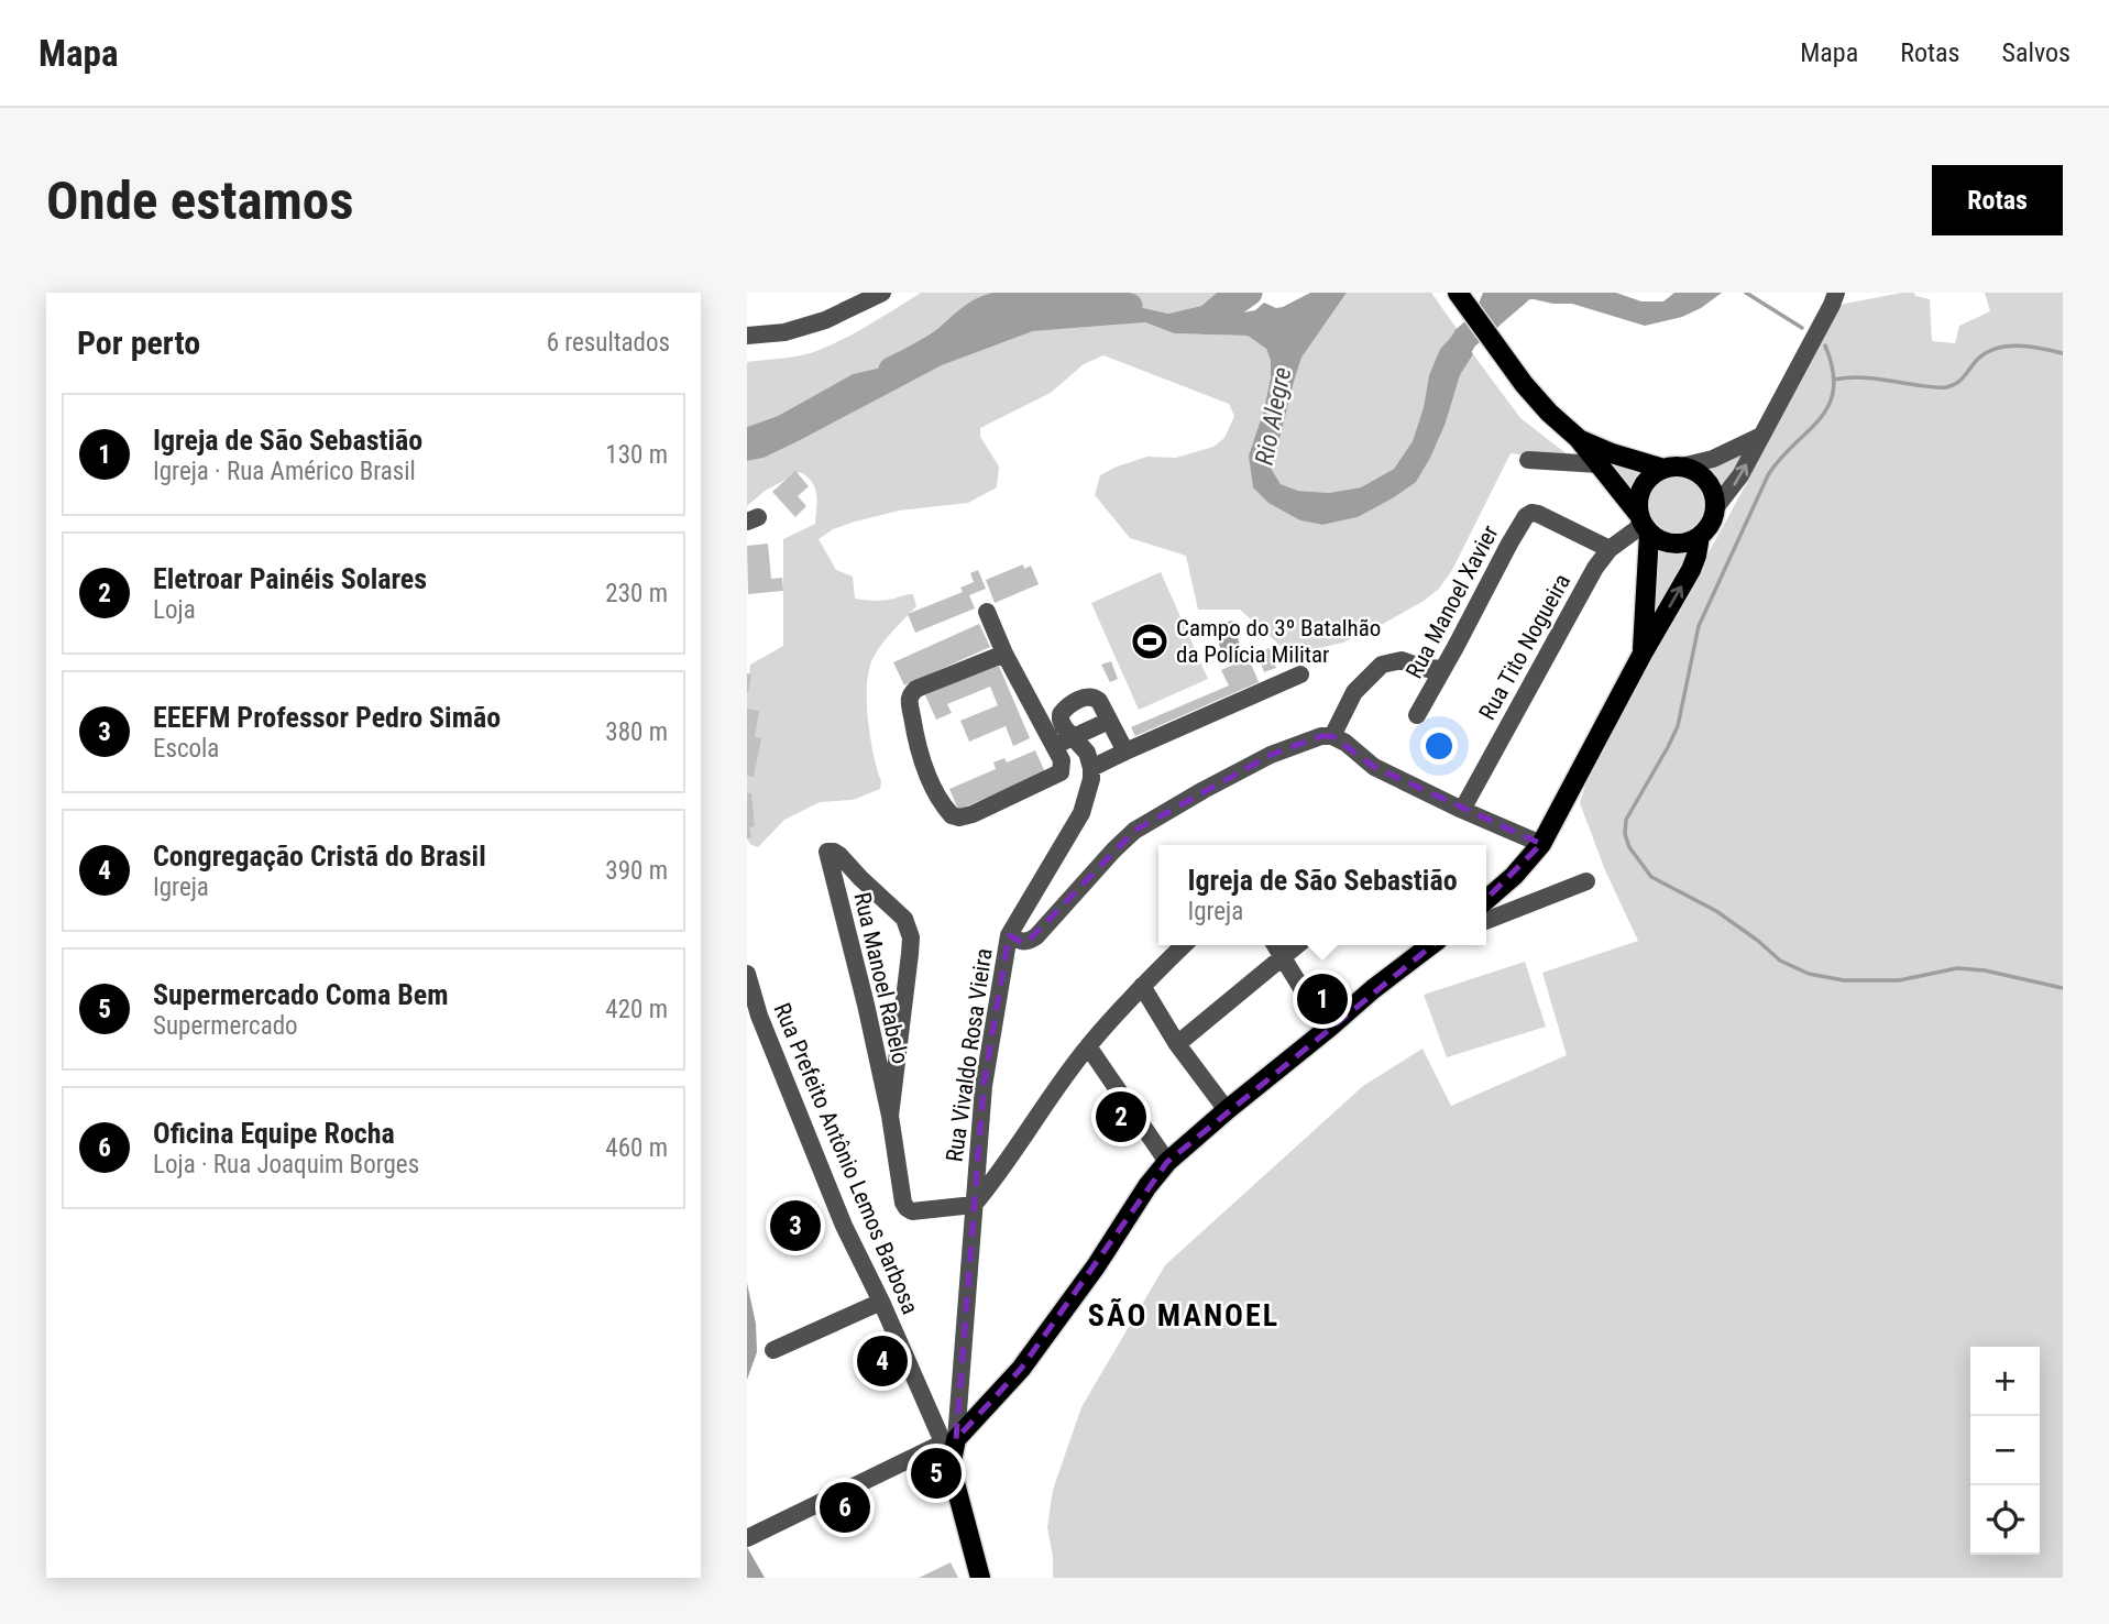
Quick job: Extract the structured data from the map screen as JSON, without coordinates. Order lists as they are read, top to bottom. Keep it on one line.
{"streets":{"street":["Rua Manoel Xavier","Rua Tito Nogueira","Rua Manoel Rabelo","Rua Vivaldo Rosa Vieira","Rua Prefeito Antônio Lemos Barbosa"]},"crossings":[["Rua Manoel Xavier","Rua Tito Nogueira"],["Rua Vivaldo Rosa Vieira","Rua Prefeito Antônio Lemos Barbosa"]],"districts":["SÃO MANOEL"],"water":["Rio Alegre"],"places":{"sports":["Campo do 3º Batalhão da Polícia Militar"]},"page":{"header":"Mapa","nav":["Mapa","Rotas","Salvos"],"buttons":"Rotas","title":"Onde estamos","heading":["Por perto","6 resultados"],"list":[{"mark":"1","name":"Igreja de São Sebastião","note":"Igreja · Rua Américo Brasil","value":"130 m"},{"mark":"2","name":"Eletroar Painéis Solares","note":"Loja","value":"230 m"},{"mark":"3","name":"EEEFM Professor Pedro Simão","note":"Escola","value":"380 m"},{"mark":"4","name":"Congregação Cristã do Brasil","note":"Igreja","value":"390 m"},{"mark":"5","name":"Supermercado Coma Bem","note":"Supermercado","value":"420 m"},{"mark":"6","name":"Oficina Equipe Rocha","note":"Loja · Rua Joaquim Borges","value":"460 m"}],"popup":["Igreja de São Sebastião","Igreja"],"pins":["1","2","3","4","5","6"],"map_buttons":["+","−"]}}
